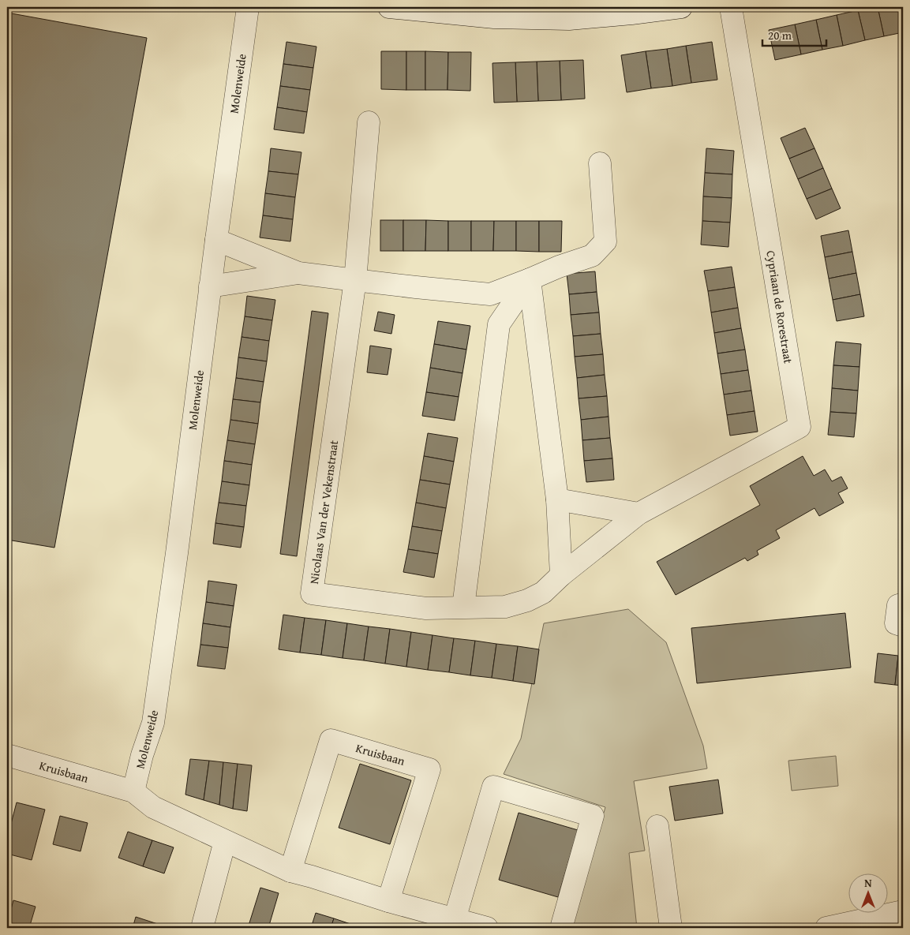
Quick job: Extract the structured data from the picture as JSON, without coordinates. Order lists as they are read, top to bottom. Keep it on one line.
{"streets":{"street":["Molenweide","Cypriaan de Rorestraat","Nicolaas Van der Vekenstraat","Kruisbaan"]},"crossings":[["Molenweide","Kruisbaan"],["Cypriaan de Rorestraat","Nicolaas Van der Vekenstraat"]],"scale_bar":"20 m","north":"top"}
